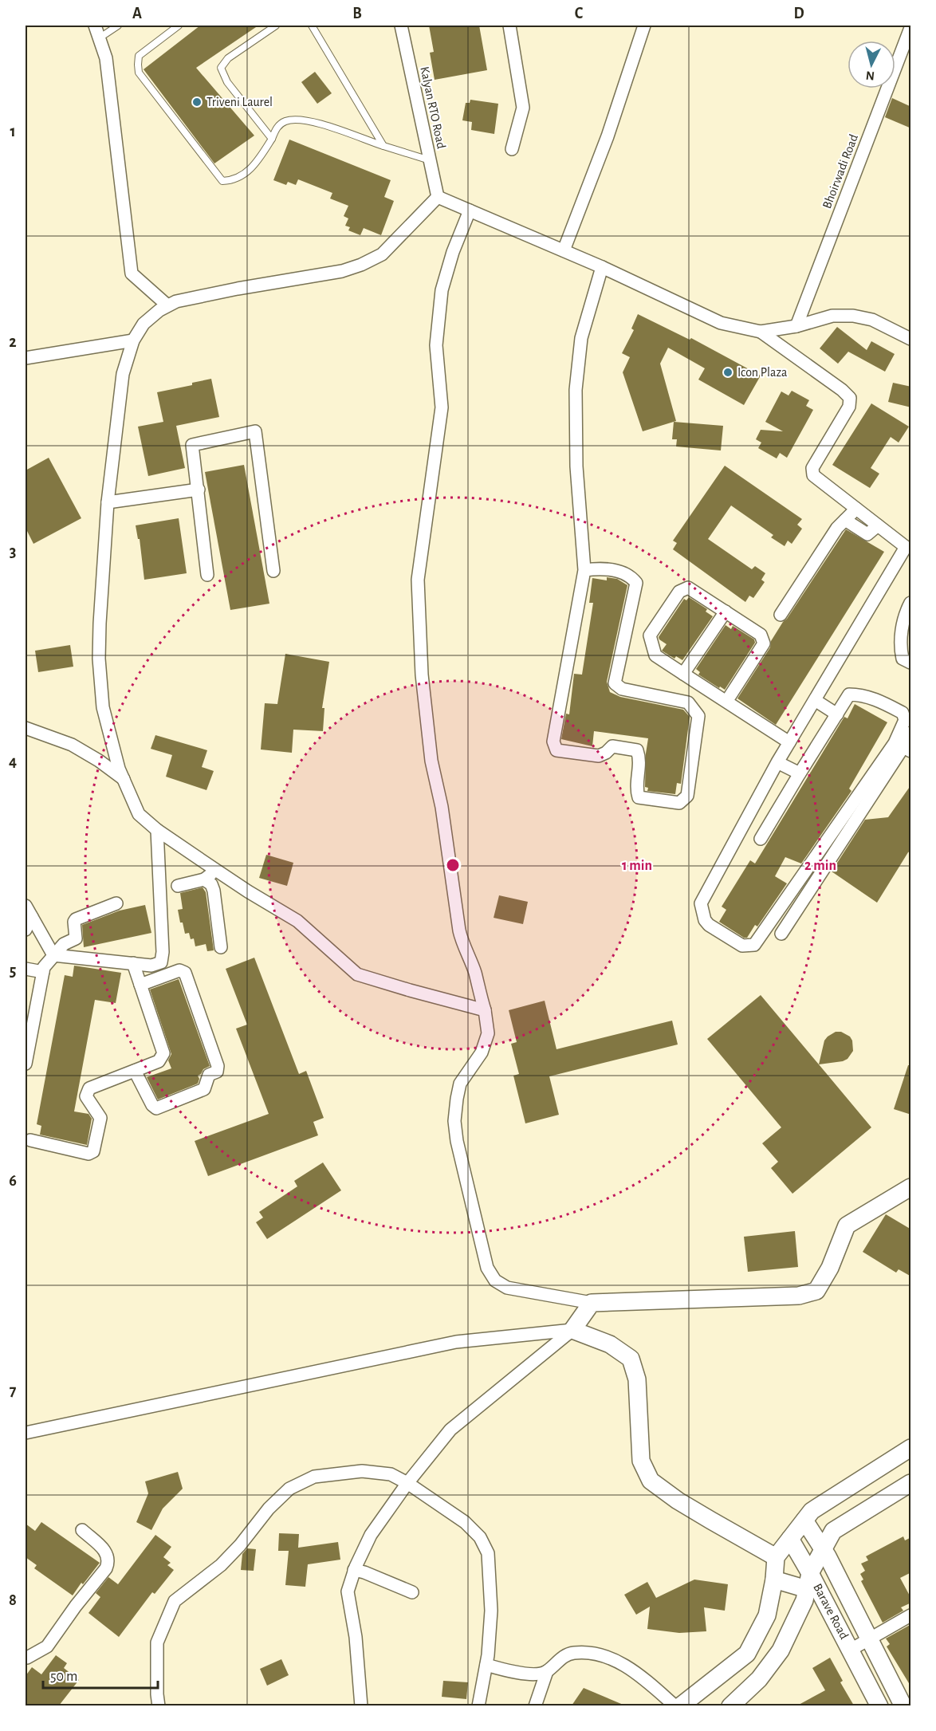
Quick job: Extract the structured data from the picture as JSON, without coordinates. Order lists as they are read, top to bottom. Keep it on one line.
{"streets":{"street":["Kalyan RTO Road","Bhoirwadi Road","Barave Road"]},"places":["Triveni Laurel","Icon Plaza"],"scale_bar":"50 m","north":"bottom","grid":{"columns":["A","B","C","D"],"rows":["1","2","3","4","5","6","7","8"]},"rings":["1 min","2 min"]}
